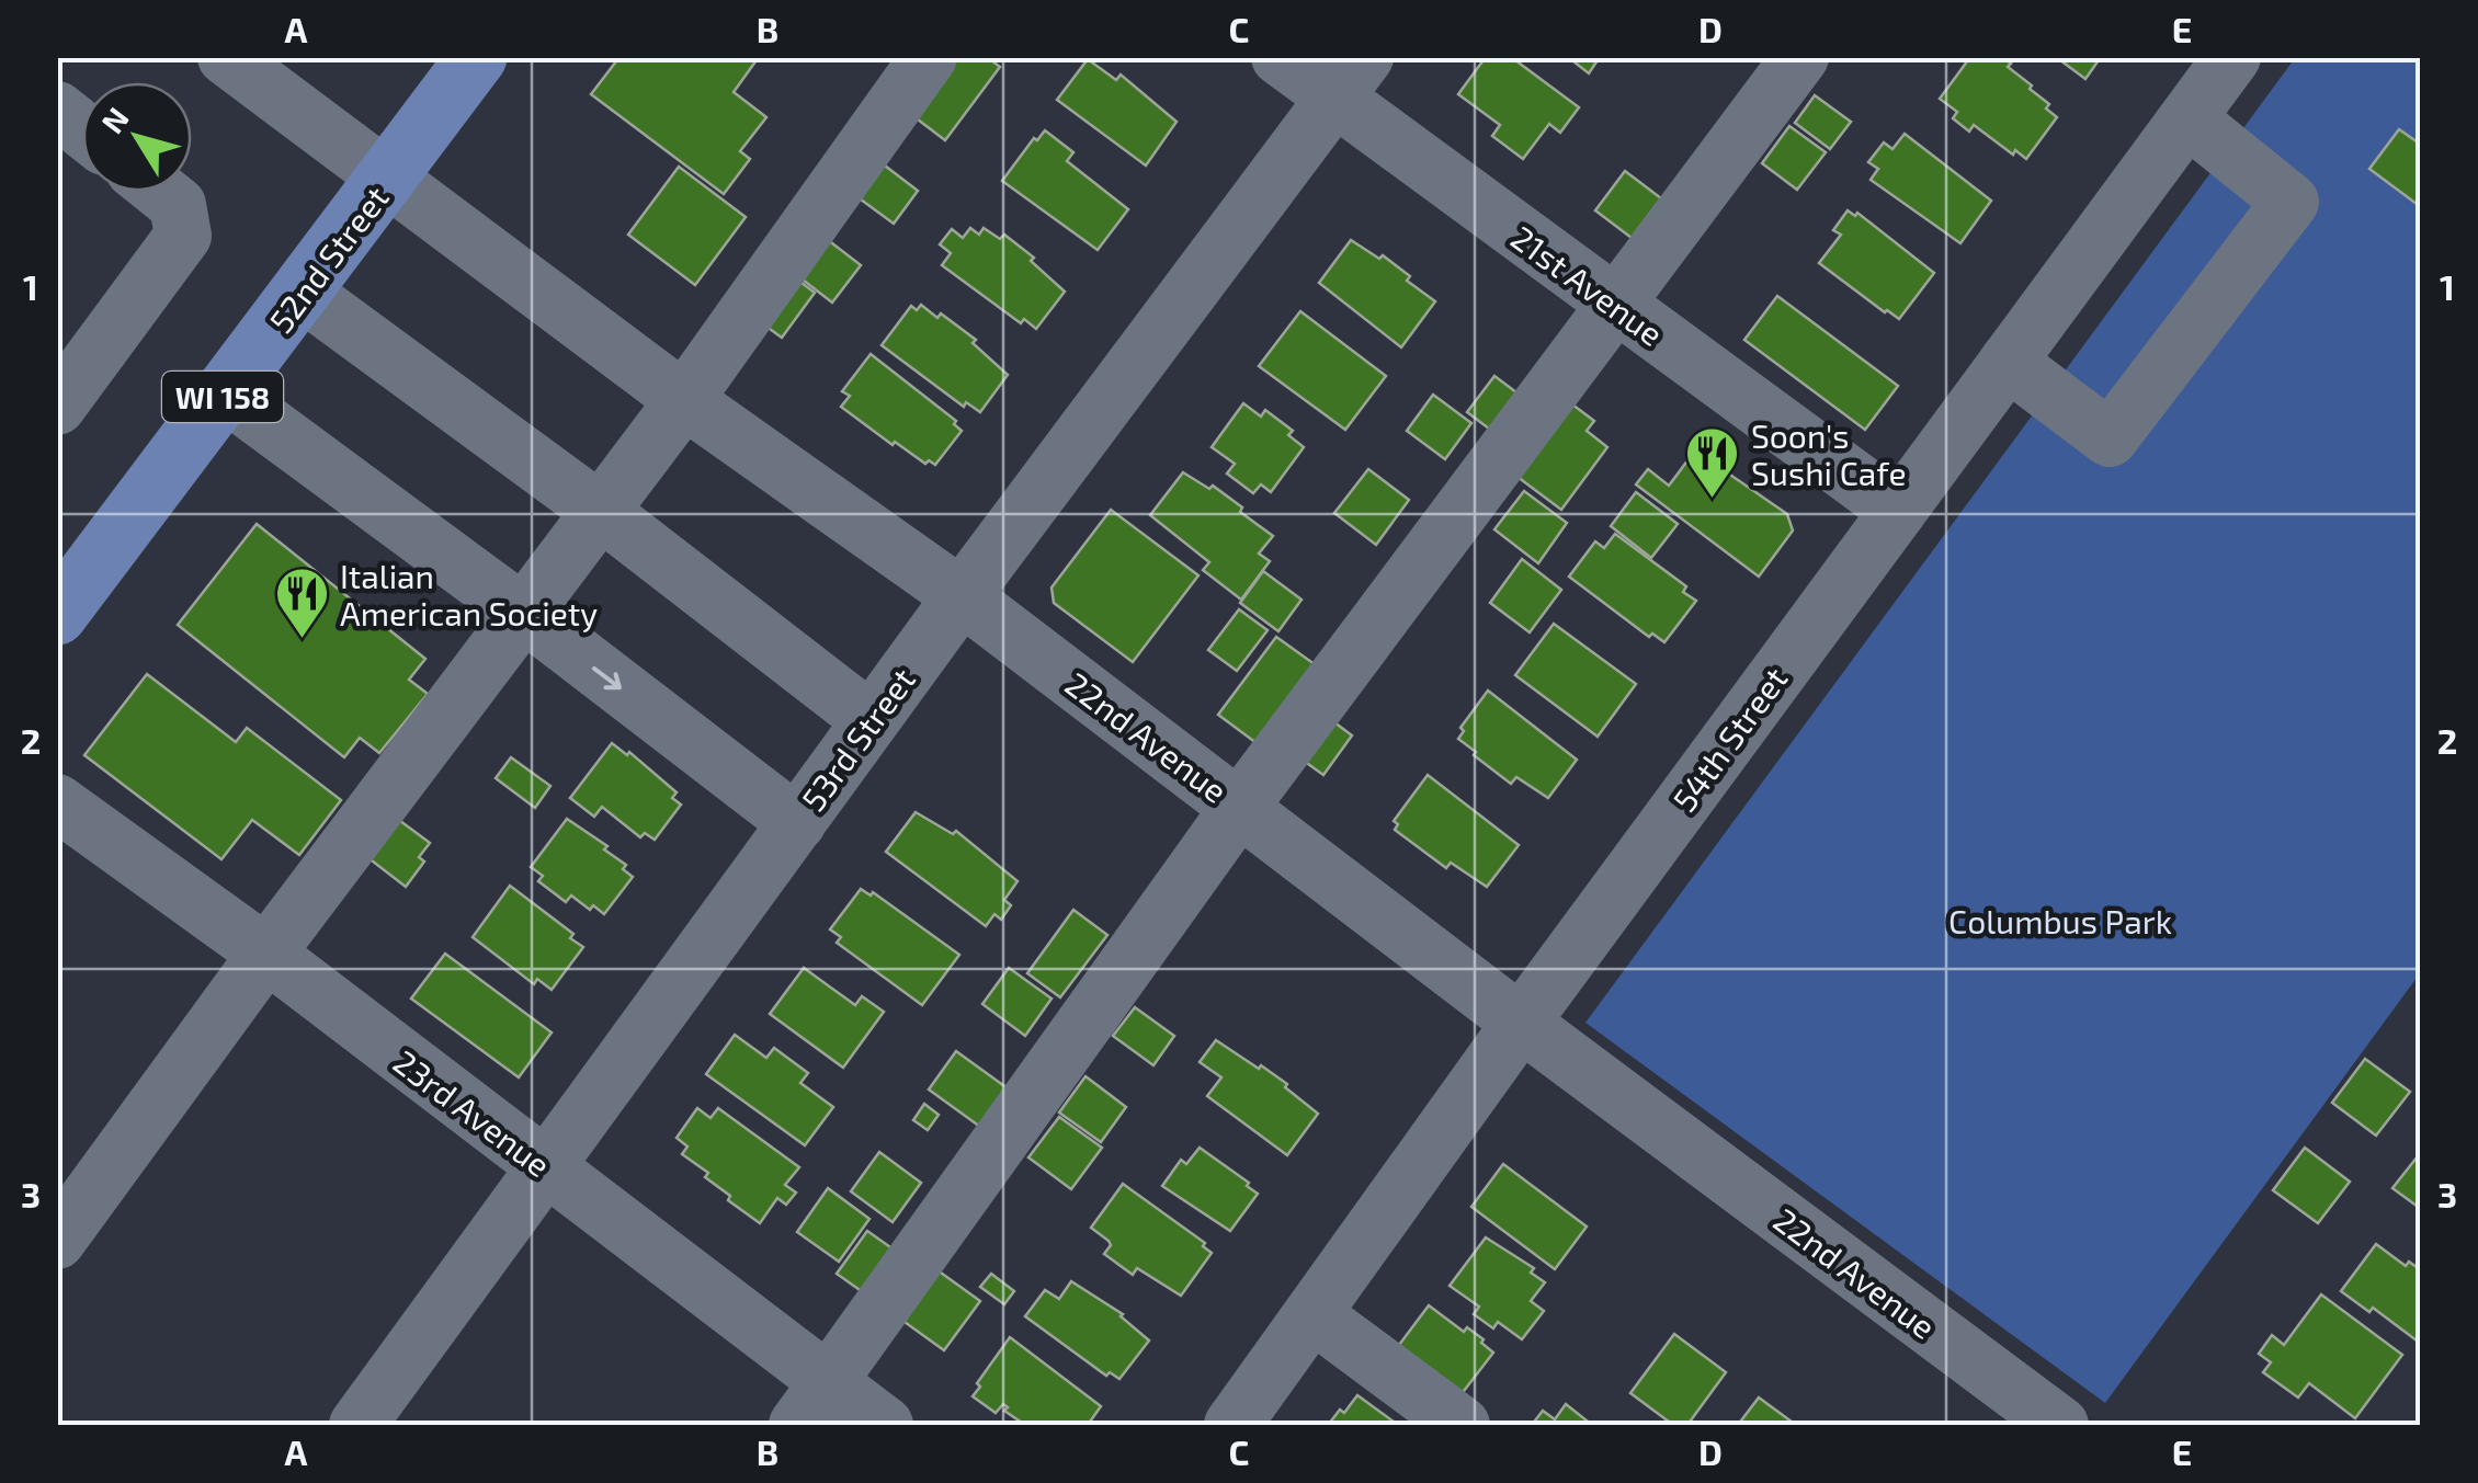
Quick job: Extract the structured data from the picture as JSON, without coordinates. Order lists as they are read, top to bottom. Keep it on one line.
{"streets":{"main road":["52nd Street","WI 158"],"street":["21st Avenue","22nd Avenue","53rd Street","54th Street","23rd Avenue"]},"crossings":[["52nd Street","22nd Avenue"],["21st Avenue","53rd Street"],["21st Avenue","54th Street"],["22nd Avenue","53rd Street"],["22nd Avenue","54th Street"],["53rd Street","23rd Avenue"]],"parks":["Columbus Park"],"places":{"restaurant":["Soon's Sushi Cafe","Italian American Society"]},"north":"top left","grid":{"columns":["A","B","C","D","E"],"rows":["1","2","3"]}}
